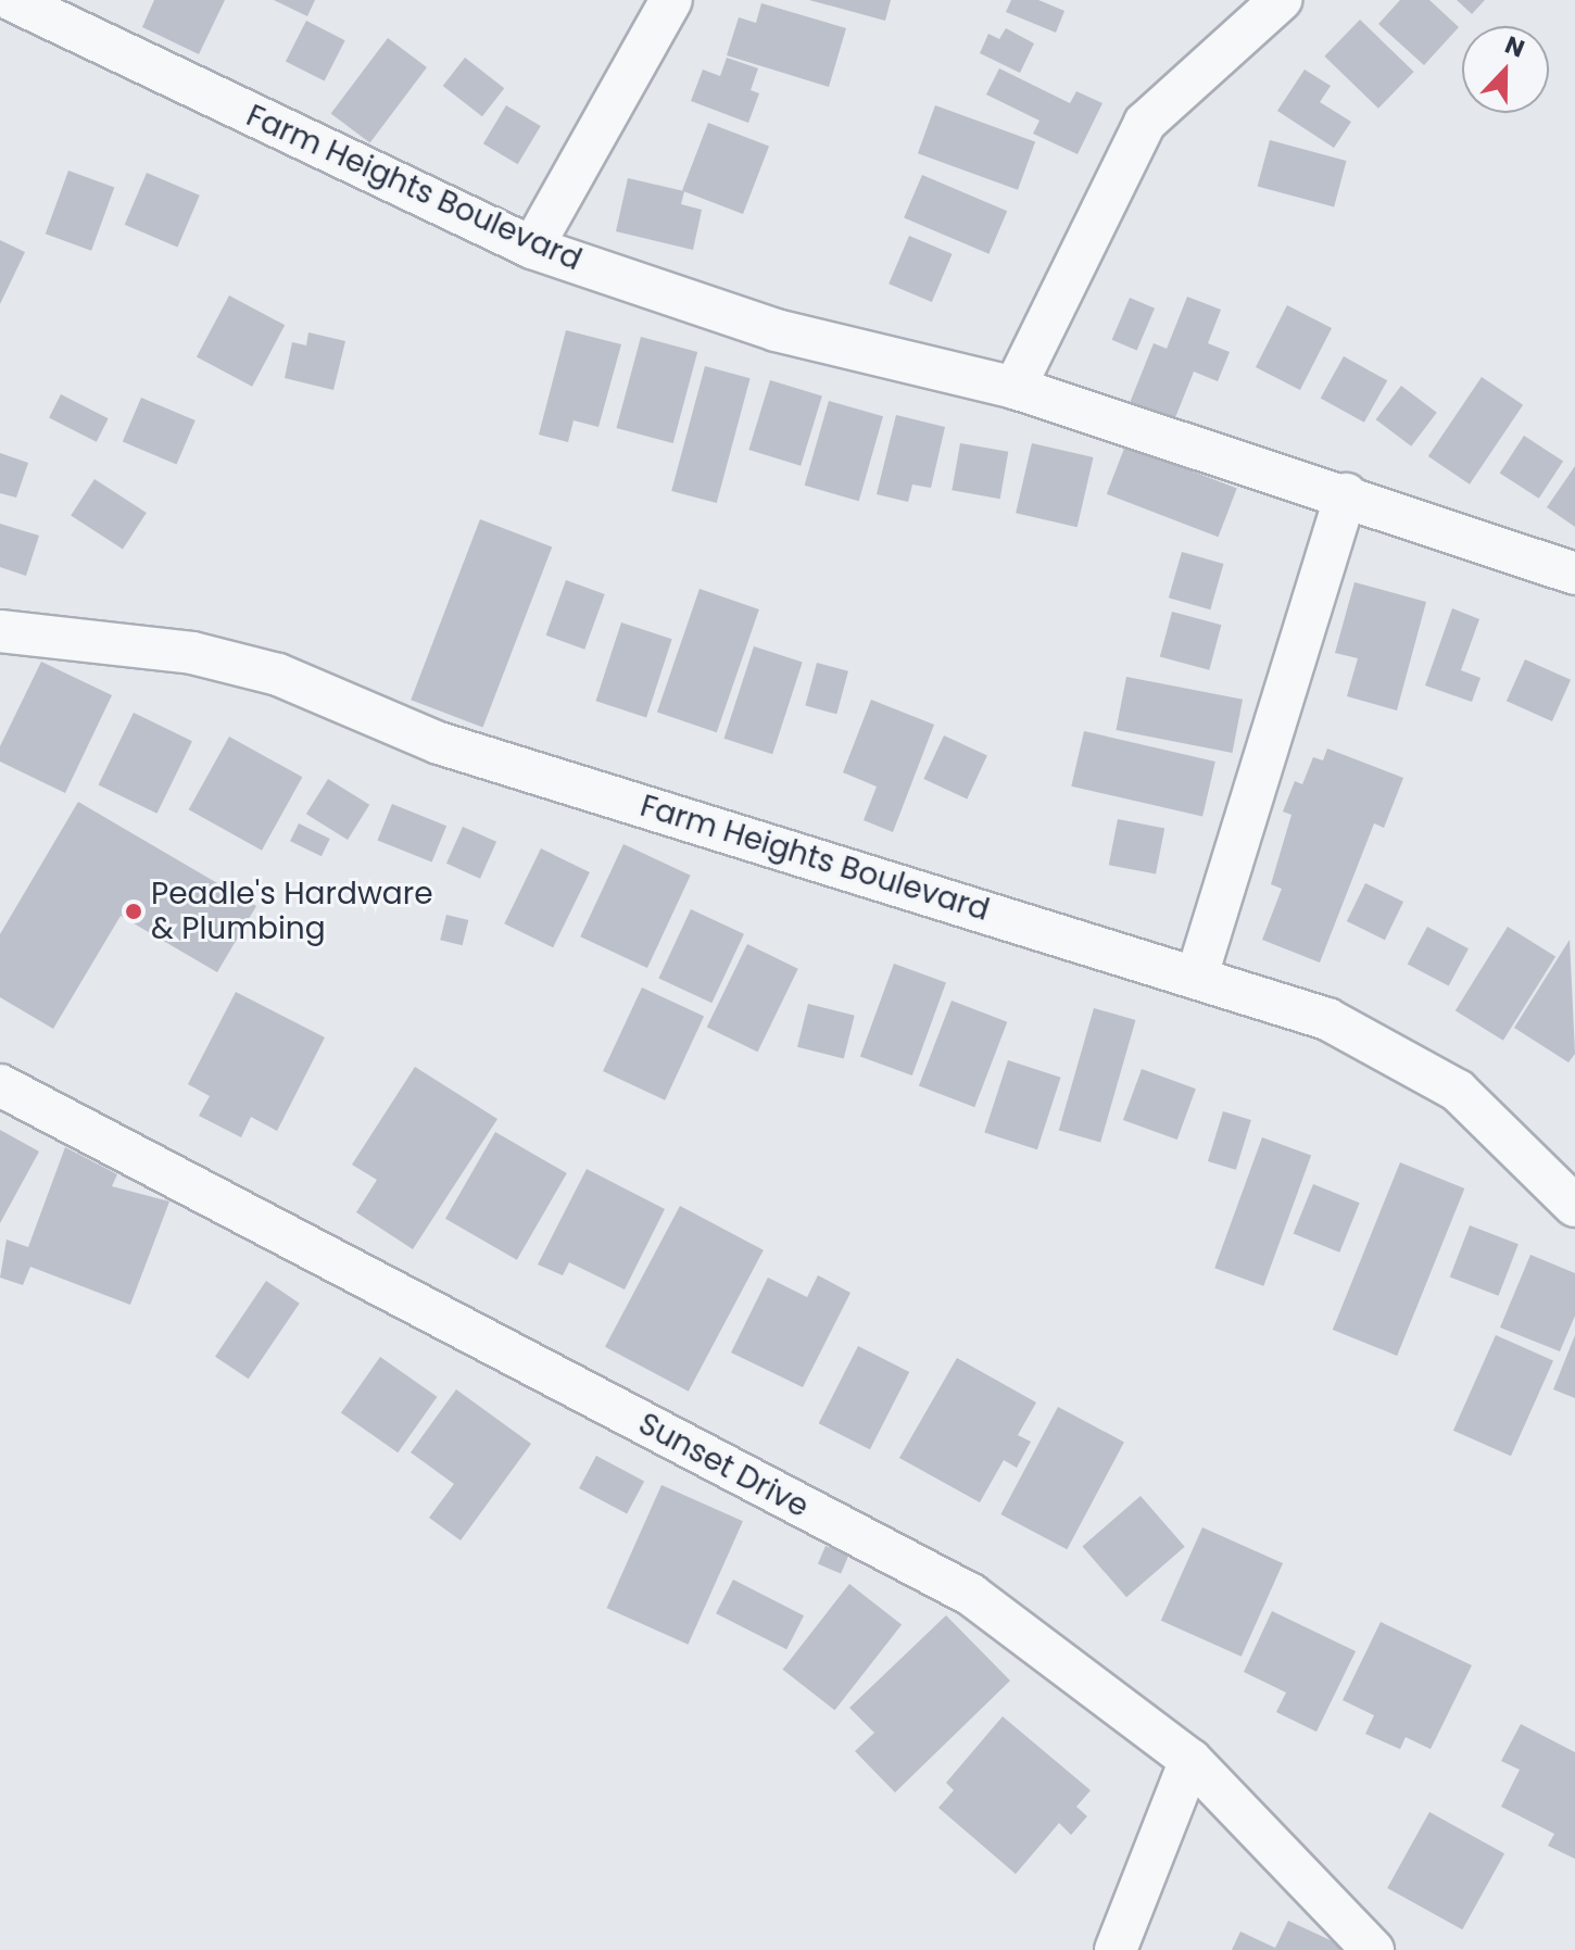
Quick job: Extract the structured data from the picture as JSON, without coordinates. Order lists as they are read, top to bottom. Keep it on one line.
{"streets":{"street":["Farm Heights Boulevard","Sunset Drive"]},"places":["Peadle's Hardware & Plumbing"],"north":"top"}
